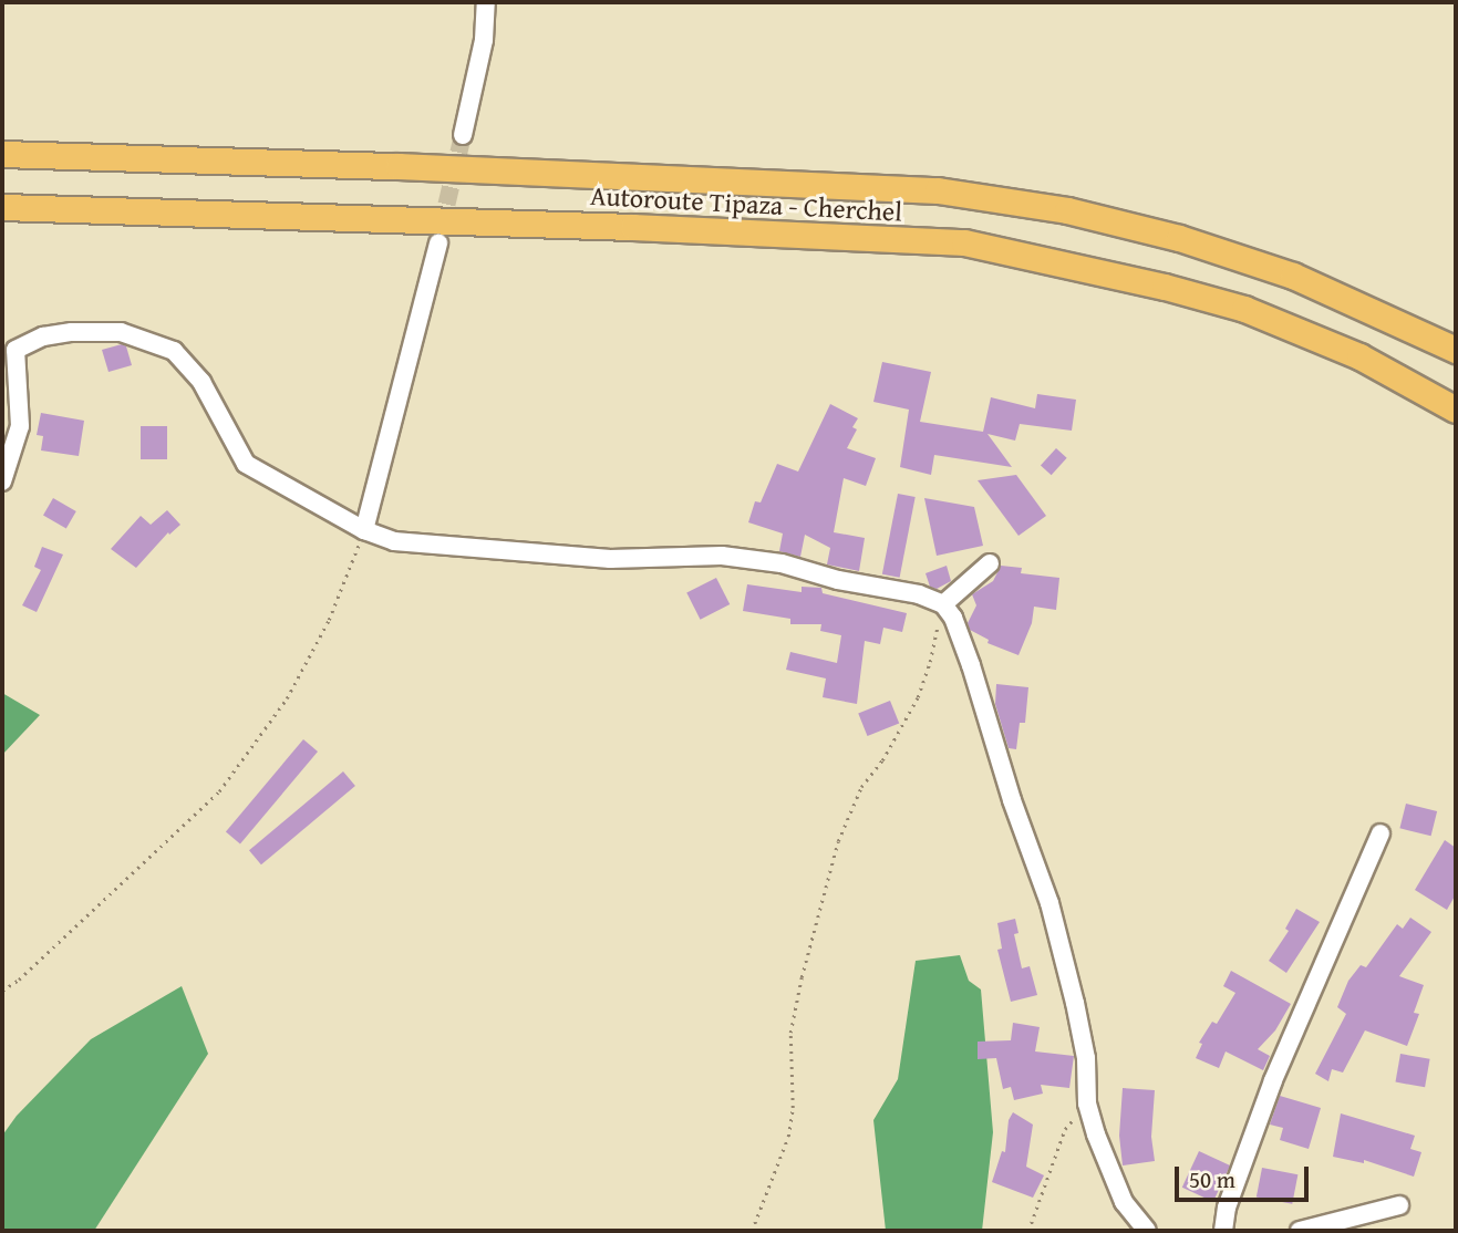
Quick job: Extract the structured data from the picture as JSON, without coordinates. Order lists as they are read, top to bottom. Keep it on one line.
{"streets":{"highway":["Autoroute Tipaza - Cherchel"]},"scale_bar":"50 m"}
